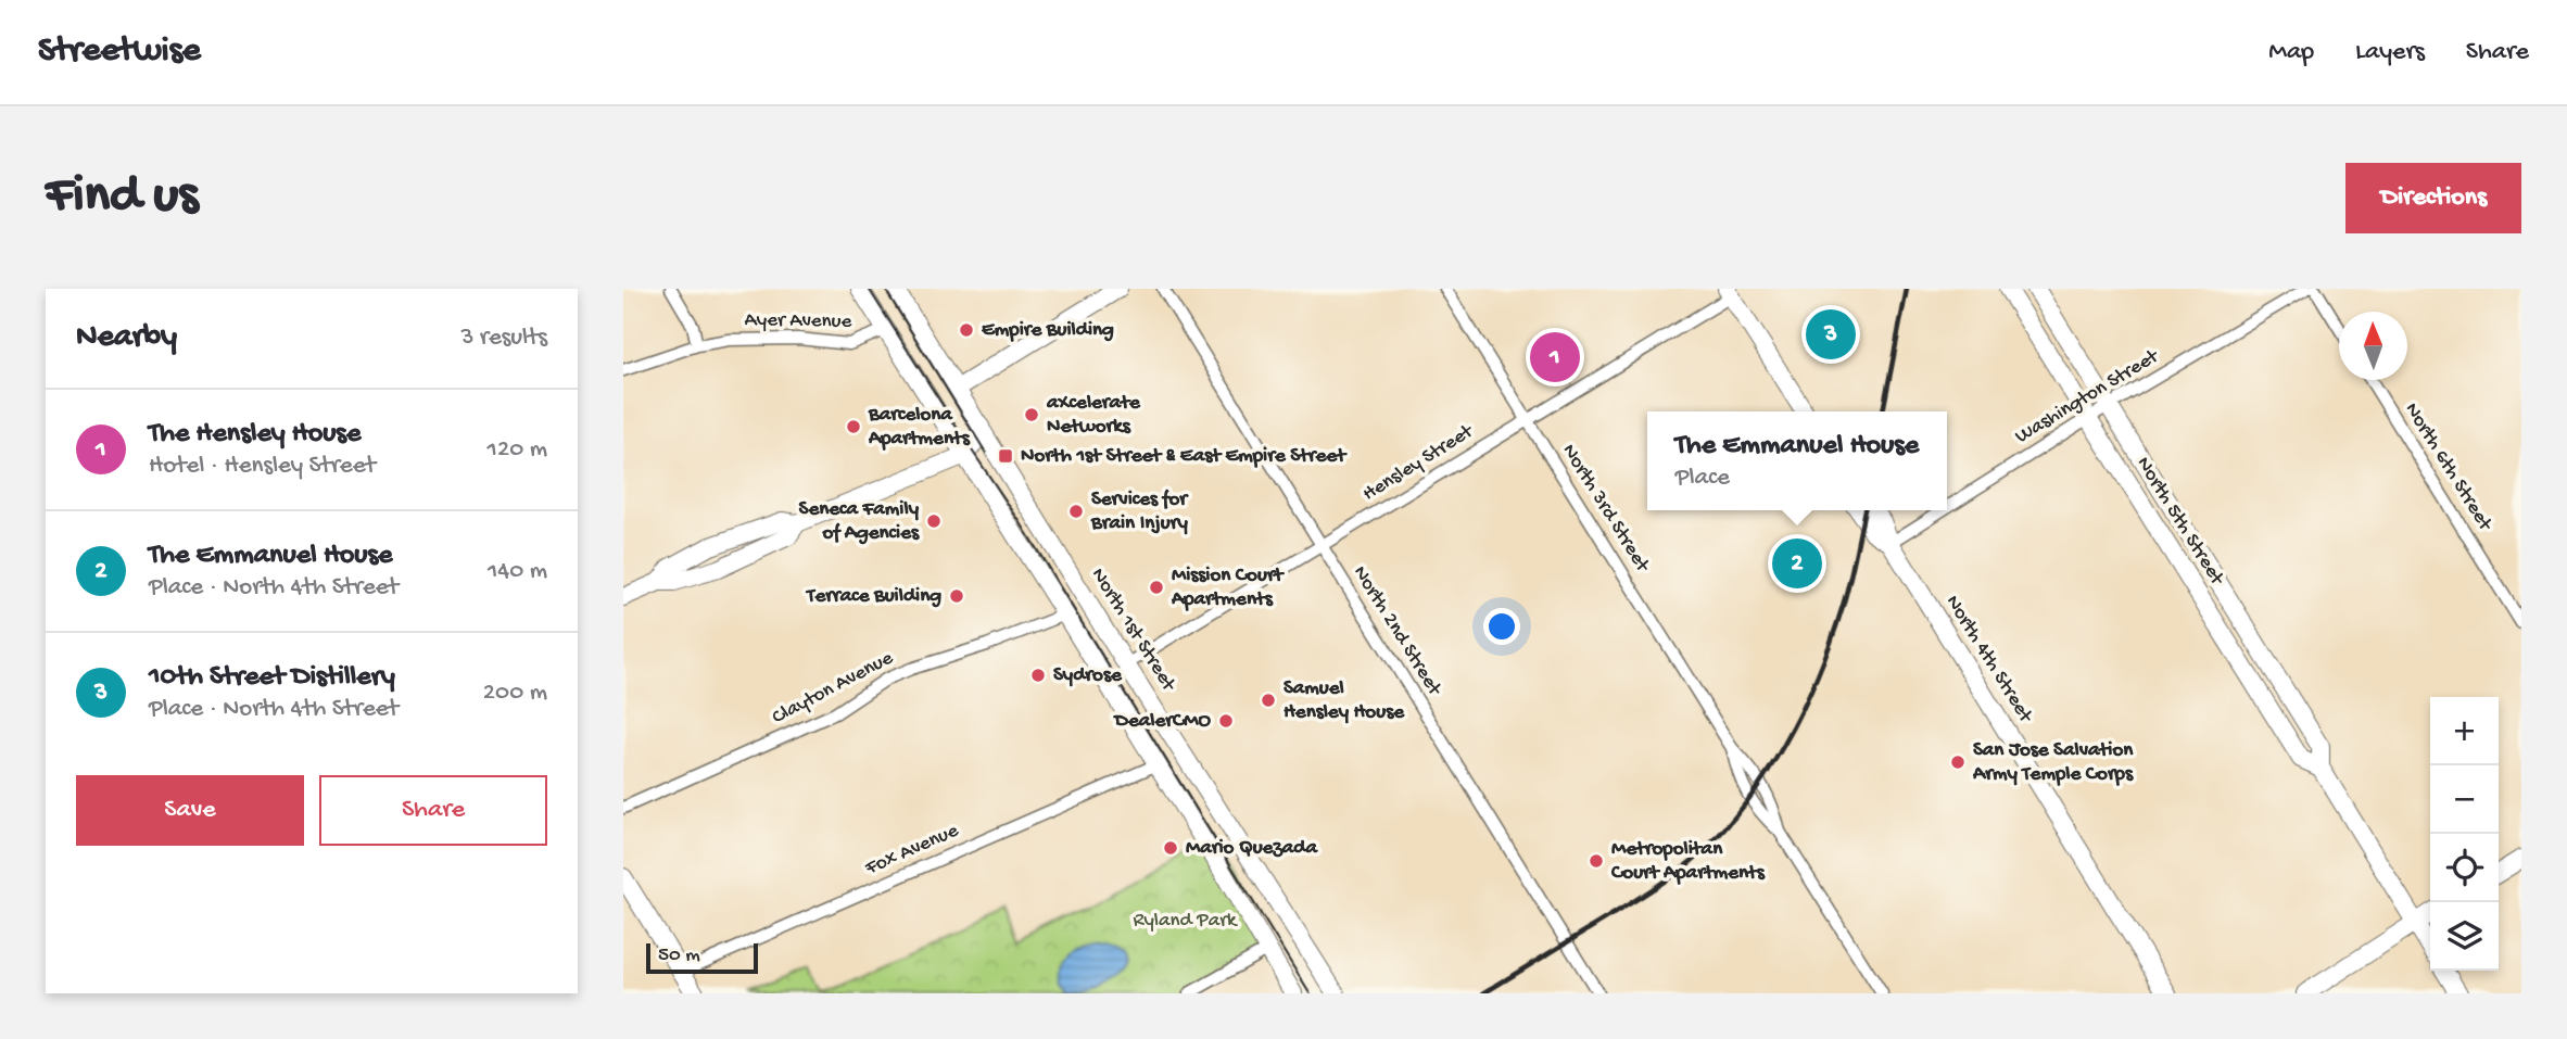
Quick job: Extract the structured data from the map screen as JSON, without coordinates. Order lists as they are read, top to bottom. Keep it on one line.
{"streets":{"main road":["North 5th Street","North 1st Street","North 4th Street"],"street":["Ayer Avenue","Washington Street","Hensley Street","North 6th Street","North 3rd Street","North 2nd Street","Clayton Avenue","Fox Avenue"]},"crossings":[["Washington Street","North 5th Street"],["Washington Street","North 4th Street"],["Hensley Street","North 3rd Street"],["Hensley Street","North 1st Street"],["Hensley Street","North 2nd Street"]],"parks":["Ryland Park"],"places":{"other":["Empire Building","aXcelerate Networks","Barcelona Apartments","Services for Brain Injury","Seneca Family of Agencies","Mission Court Apartments","Terrace Building","Sydrose","Samuel Hensley House","DealerCMO","San Jose Salvation Army Temple Corps","Mario Quezada","Metropolitan Court Apartments"],"transit":["North 1st Street & East Empire Street"]},"scale_bar":"50 m","north":"top","page":{"header":"Streetwise","nav":["Map","Layers","Share"],"buttons":["Directions",["Save","Share"]],"title":"Find us","heading":["Nearby","3 results"],"pins":["3","1","2"],"list":[{"mark":"1","name":"The Hensley House","note":"Hotel · Hensley Street","value":"120 m"},{"mark":"2","name":"The Emmanuel House","note":"Place · North 4th Street","value":"140 m"},{"mark":"3","name":"10th Street Distillery","note":"Place · North 4th Street","value":"200 m"}],"popup":["The Emmanuel House","Place"],"map_buttons":["+","−"],"scale":"50 m"}}
